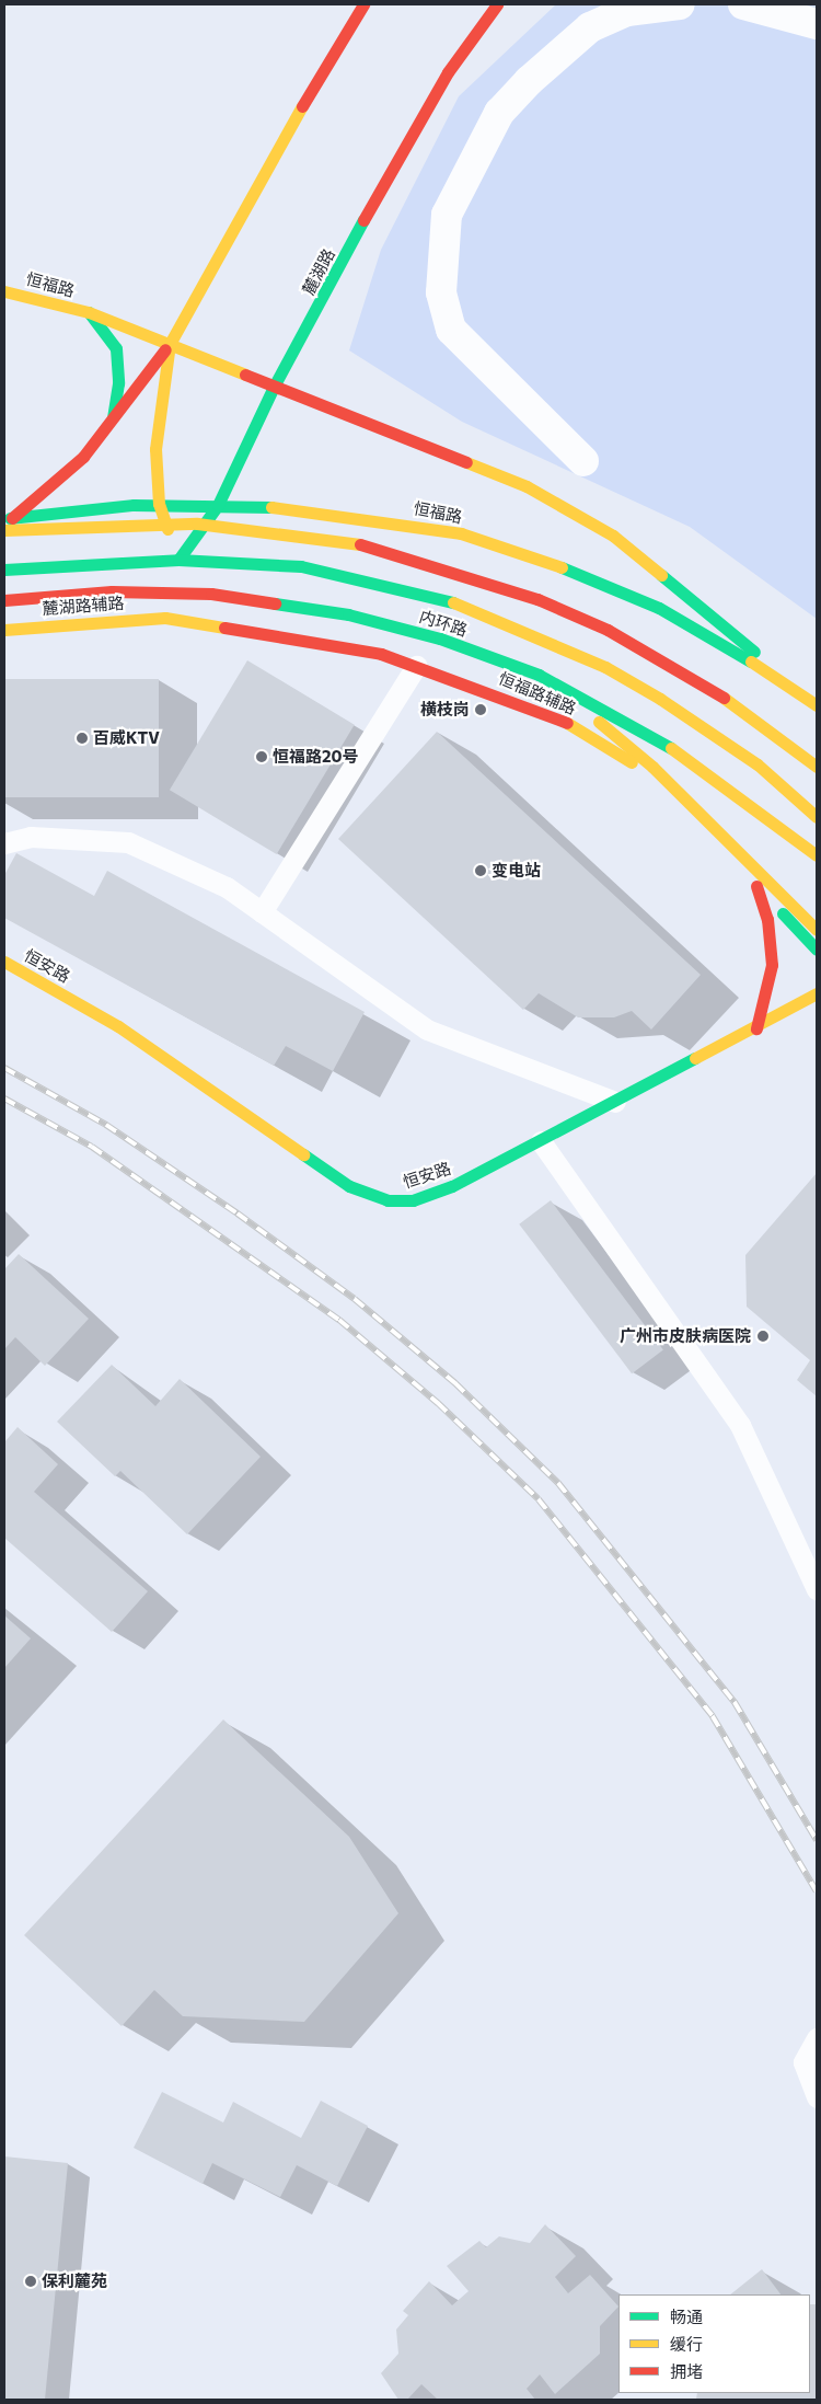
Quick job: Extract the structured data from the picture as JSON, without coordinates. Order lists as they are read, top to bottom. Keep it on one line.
{"streets":{"main road":["麓湖路","恒福路","麓湖路辅路","内环路","恒福路辅路","恒安路"]},"crossings":[["麓湖路","恒福路"],["麓湖路辅路","恒福路辅路"]],"places":["横枝岗","百威KTV","恒福路20号","变电站","广州市皮肤病医院","保利麓苑"],"legend":["畅通","缓行","拥堵"]}
